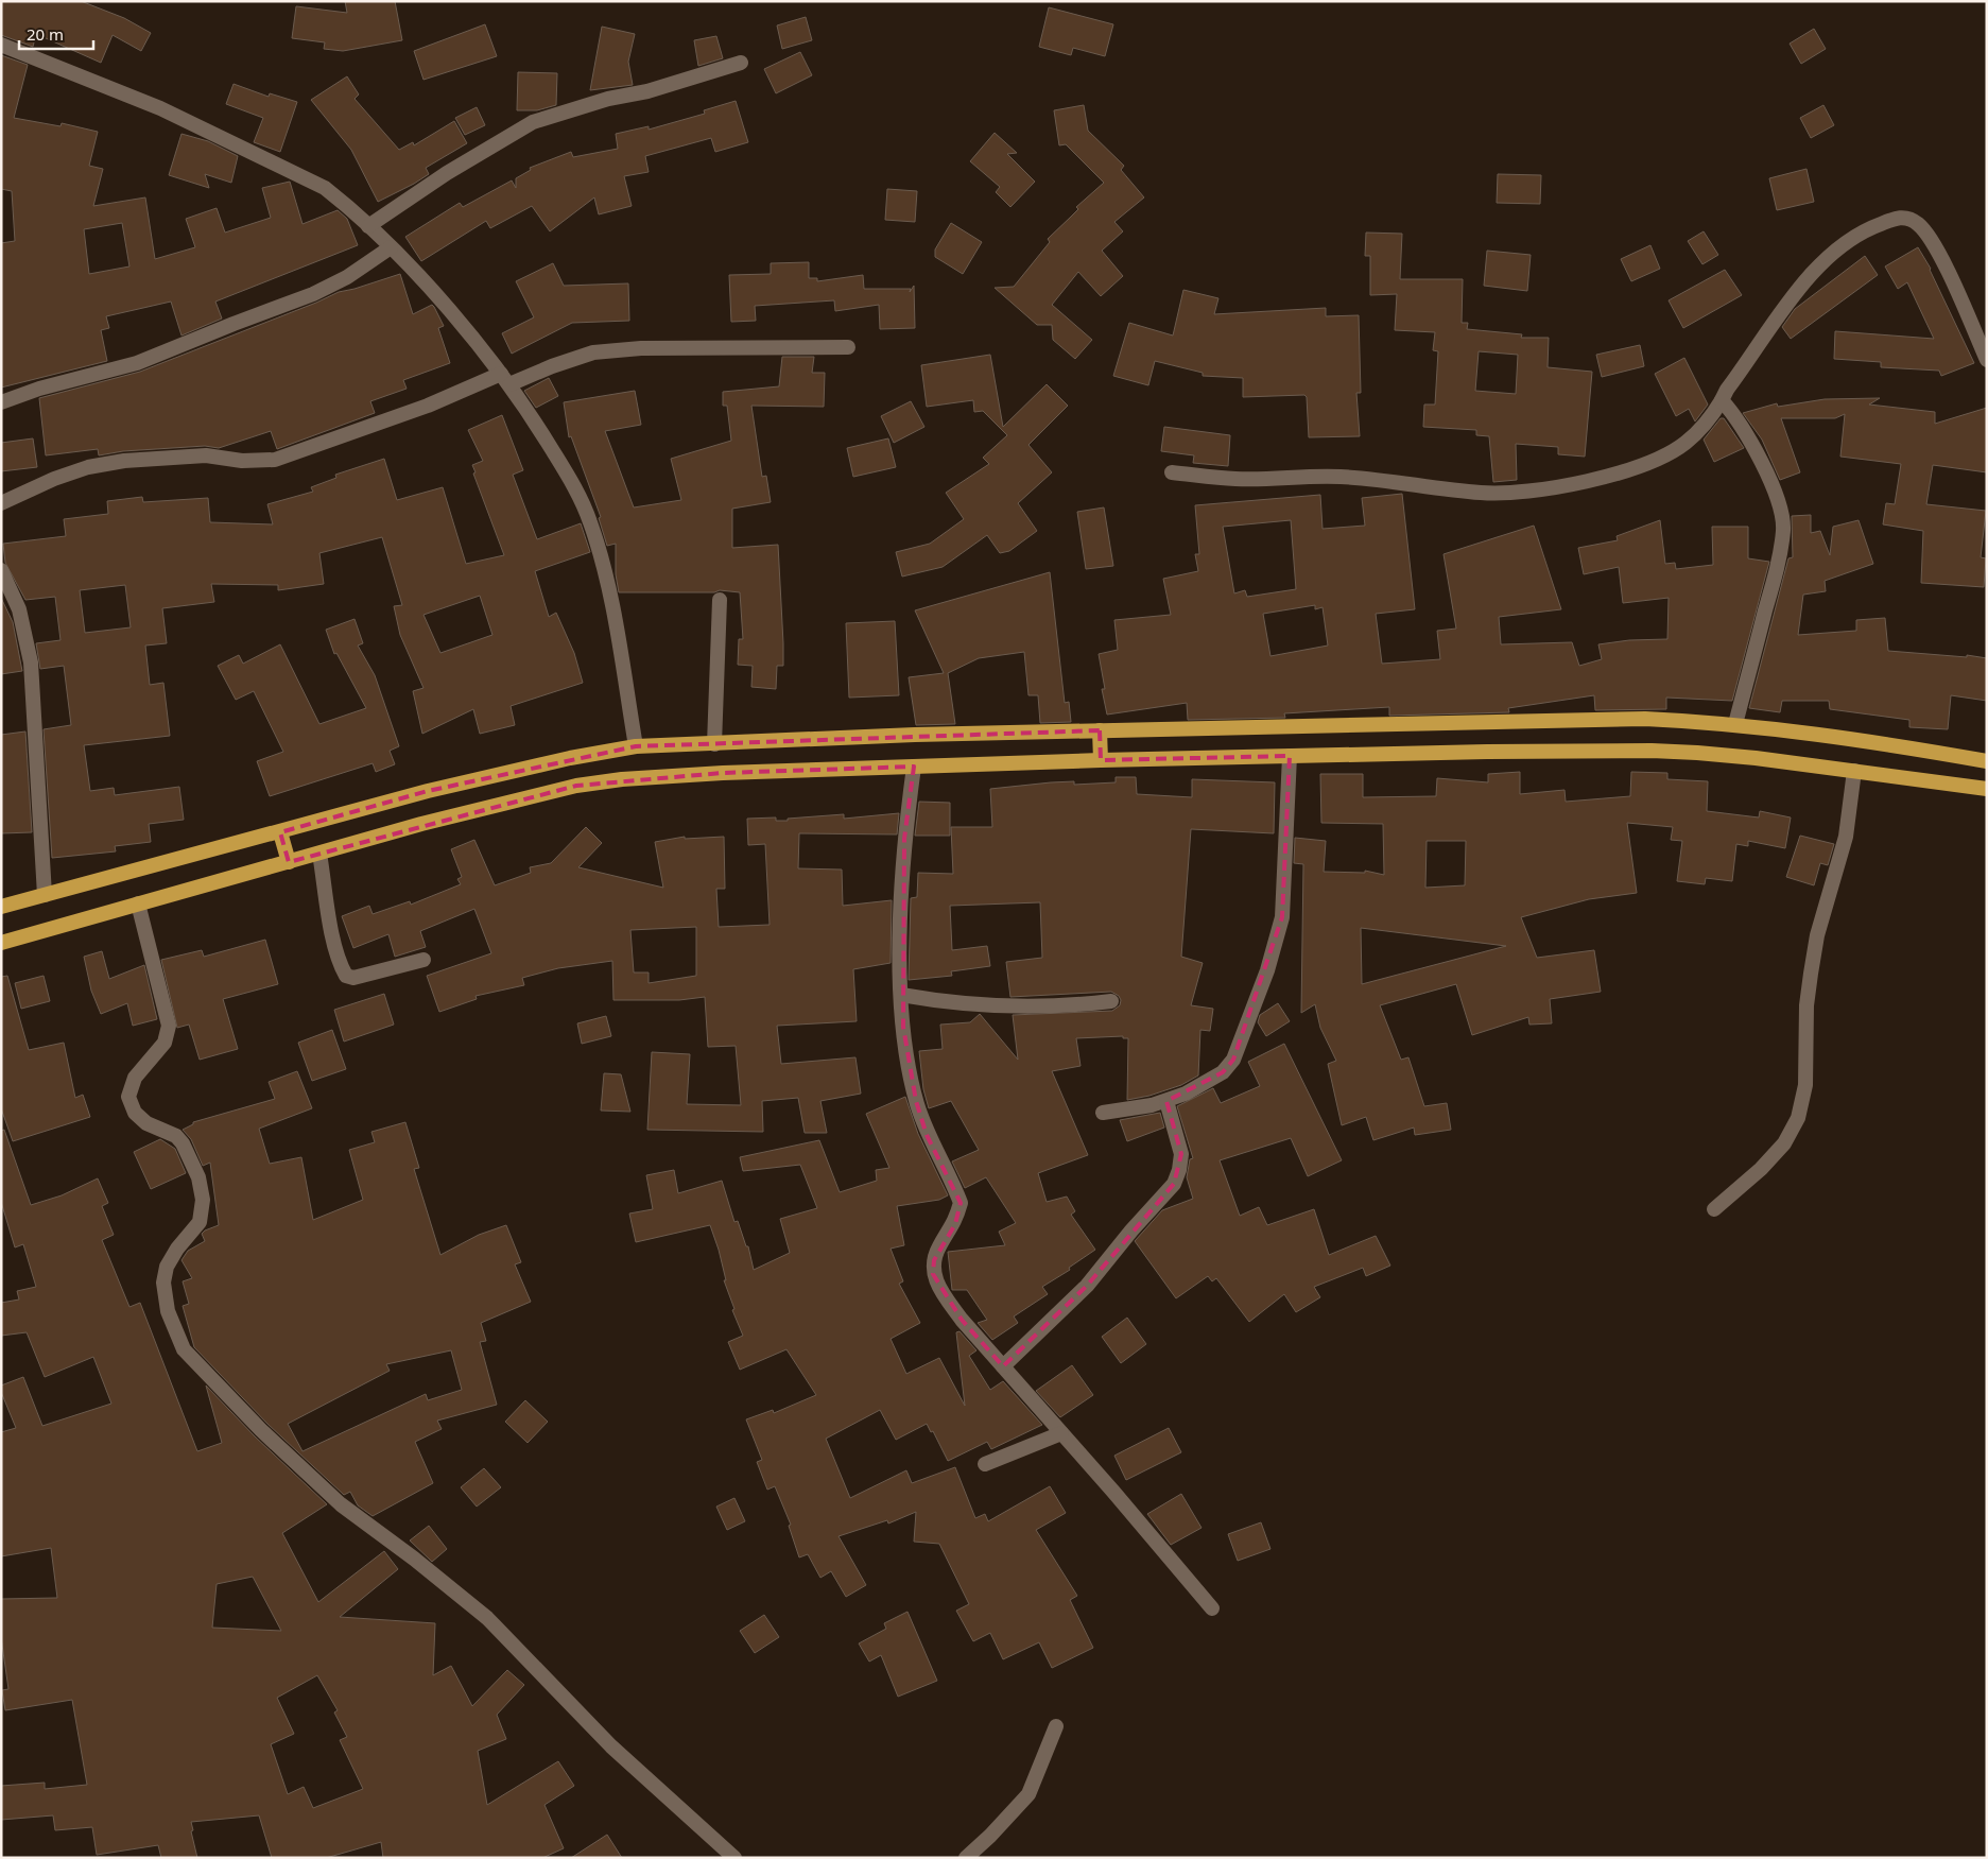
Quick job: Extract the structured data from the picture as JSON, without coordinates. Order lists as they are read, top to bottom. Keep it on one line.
{"scale_bar":"20 m"}
